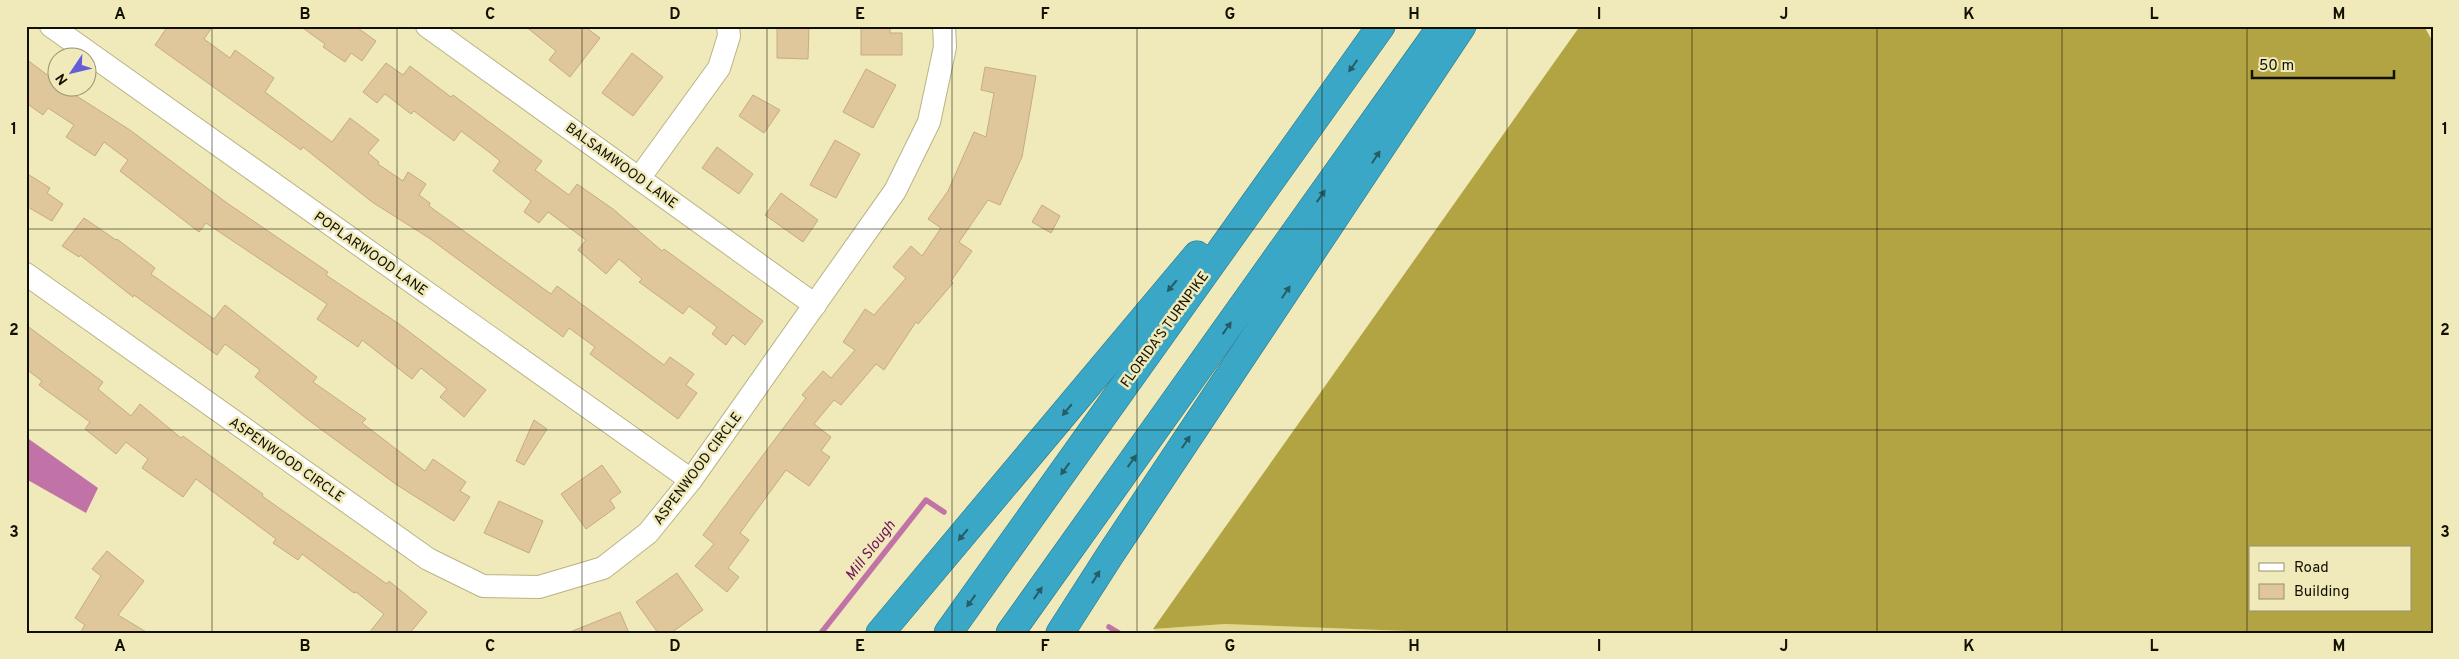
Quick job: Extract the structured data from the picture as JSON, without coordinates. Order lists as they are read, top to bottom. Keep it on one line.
{"streets":{"highway":["FLORIDA'S TURNPIKE"],"street":["BALSAMWOOD LANE","POPLARWOOD LANE","ASPENWOOD CIRCLE"]},"crossings":[["BALSAMWOOD LANE","ASPENWOOD CIRCLE"],["POPLARWOOD LANE","ASPENWOOD CIRCLE"]],"water":["Mill Slough"],"legend":["Road","Building"],"scale_bar":"50 m","north":"bottom left","grid":{"columns":["A","B","C","D","E","F","G","H","I","J","K","L","M"],"rows":["1","2","3"]}}
